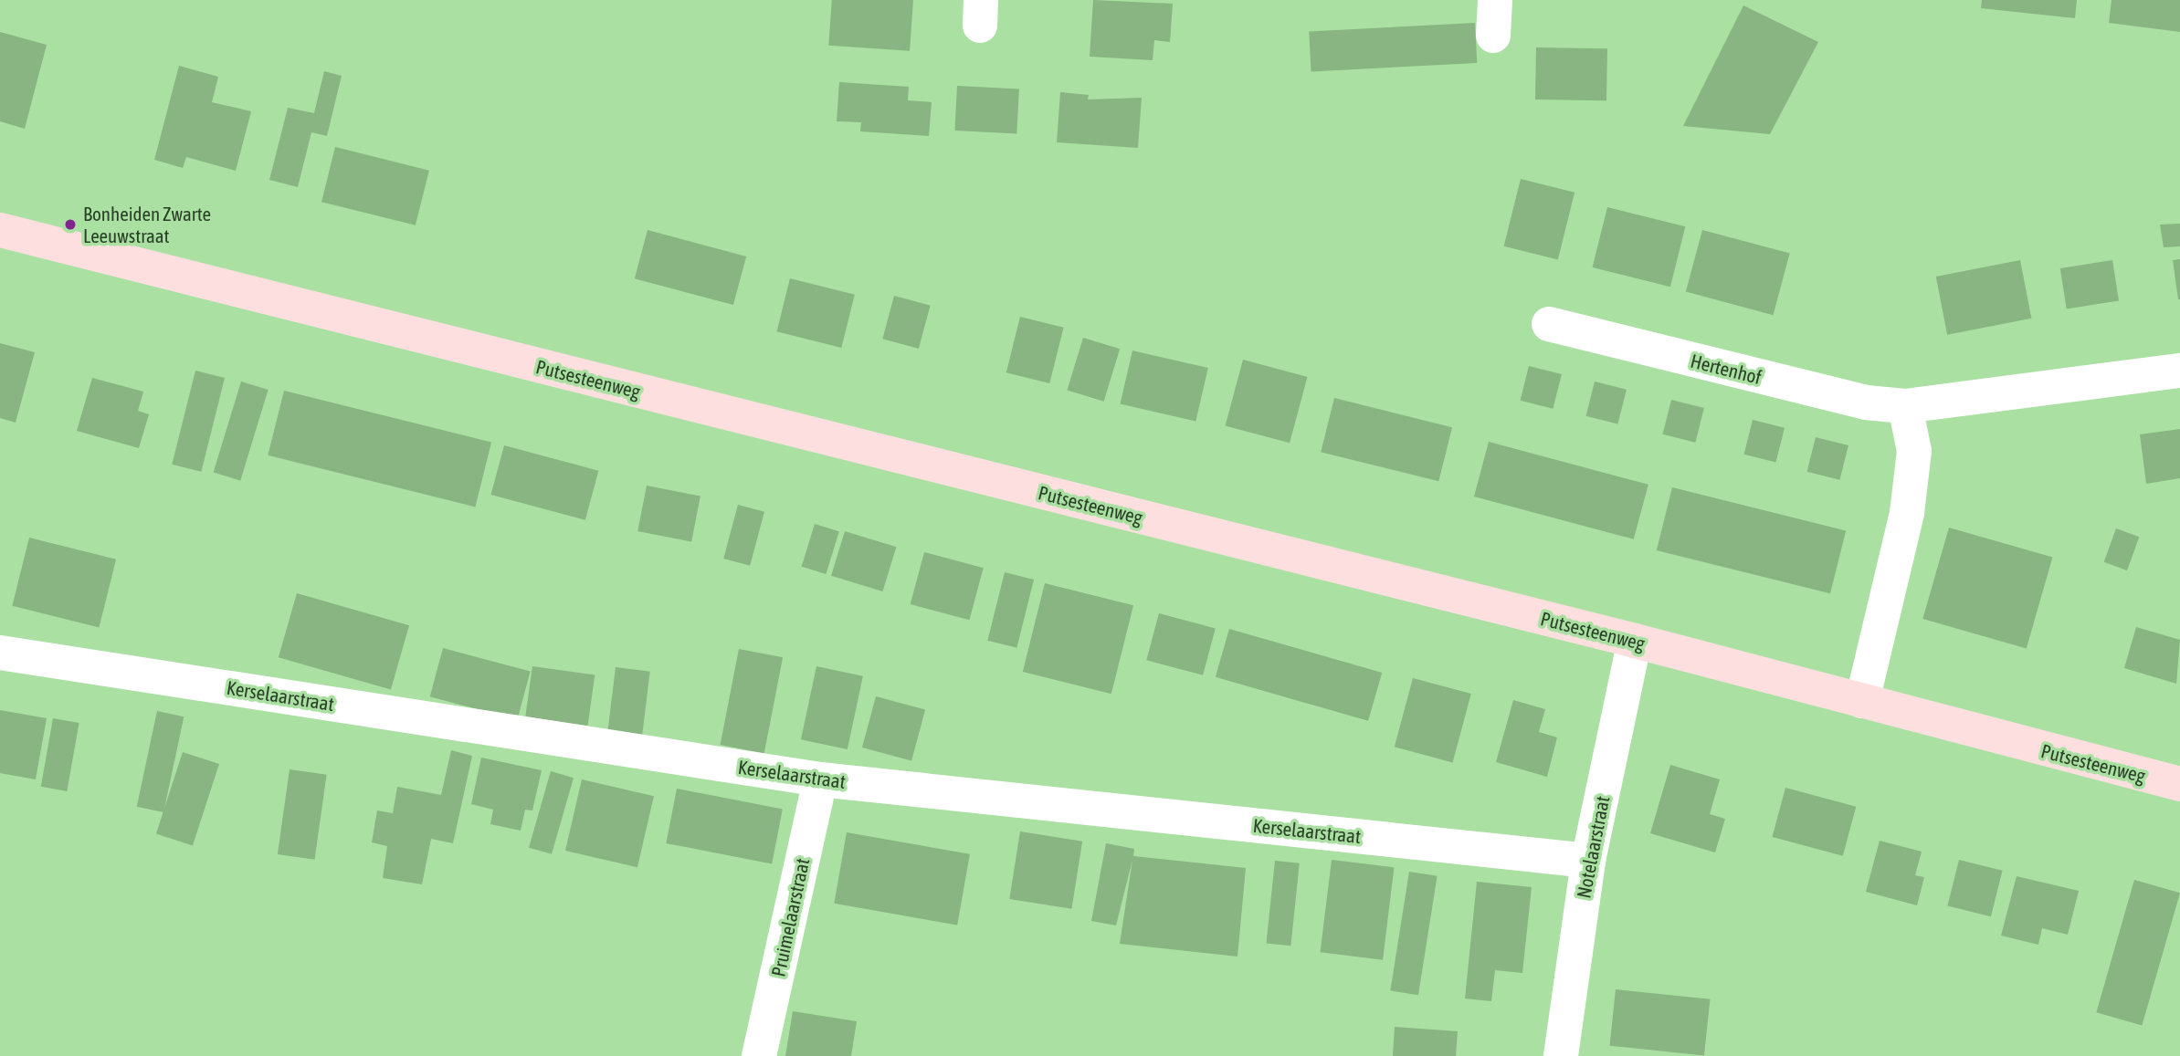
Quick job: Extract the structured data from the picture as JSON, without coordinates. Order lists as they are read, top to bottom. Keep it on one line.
{"streets":{"main road":["Putsesteenweg"],"street":["Hertenhof","Kerselaarstraat","Notelaarstraat","Pruimelaarstraat"]},"crossings":[["Putsesteenweg","Notelaarstraat"],["Kerselaarstraat","Notelaarstraat"],["Kerselaarstraat","Pruimelaarstraat"]],"places":["Bonheiden Zwarte Leeuwstraat"]}
